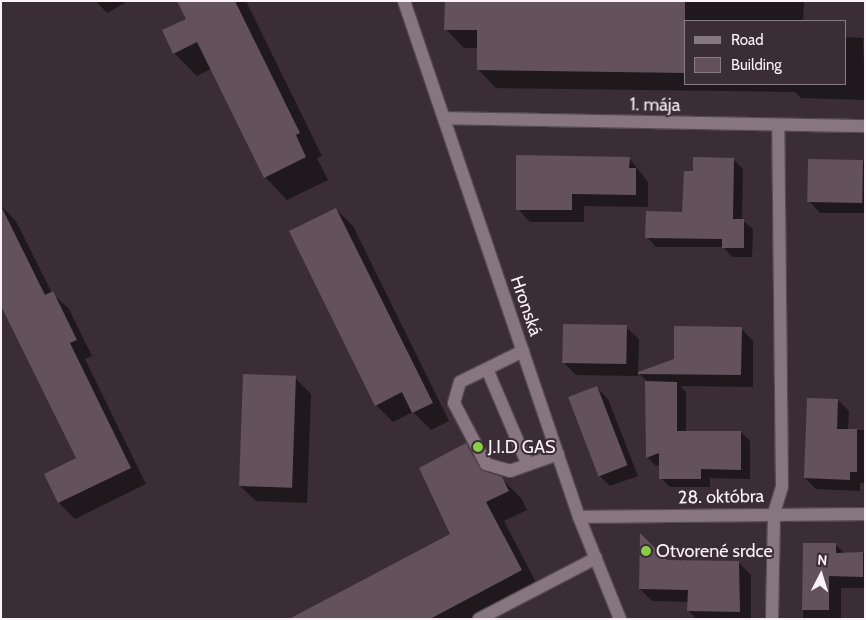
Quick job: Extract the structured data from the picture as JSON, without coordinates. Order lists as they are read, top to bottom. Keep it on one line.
{"streets":{"street":["1. mája","Hronská","28. októbra"]},"crossings":[["1. mája","Hronská"],["Hronská","28. októbra"]],"places":["J.I.D GAS","Otvorené srdce"],"legend":["Road","Building"],"north":"top"}
